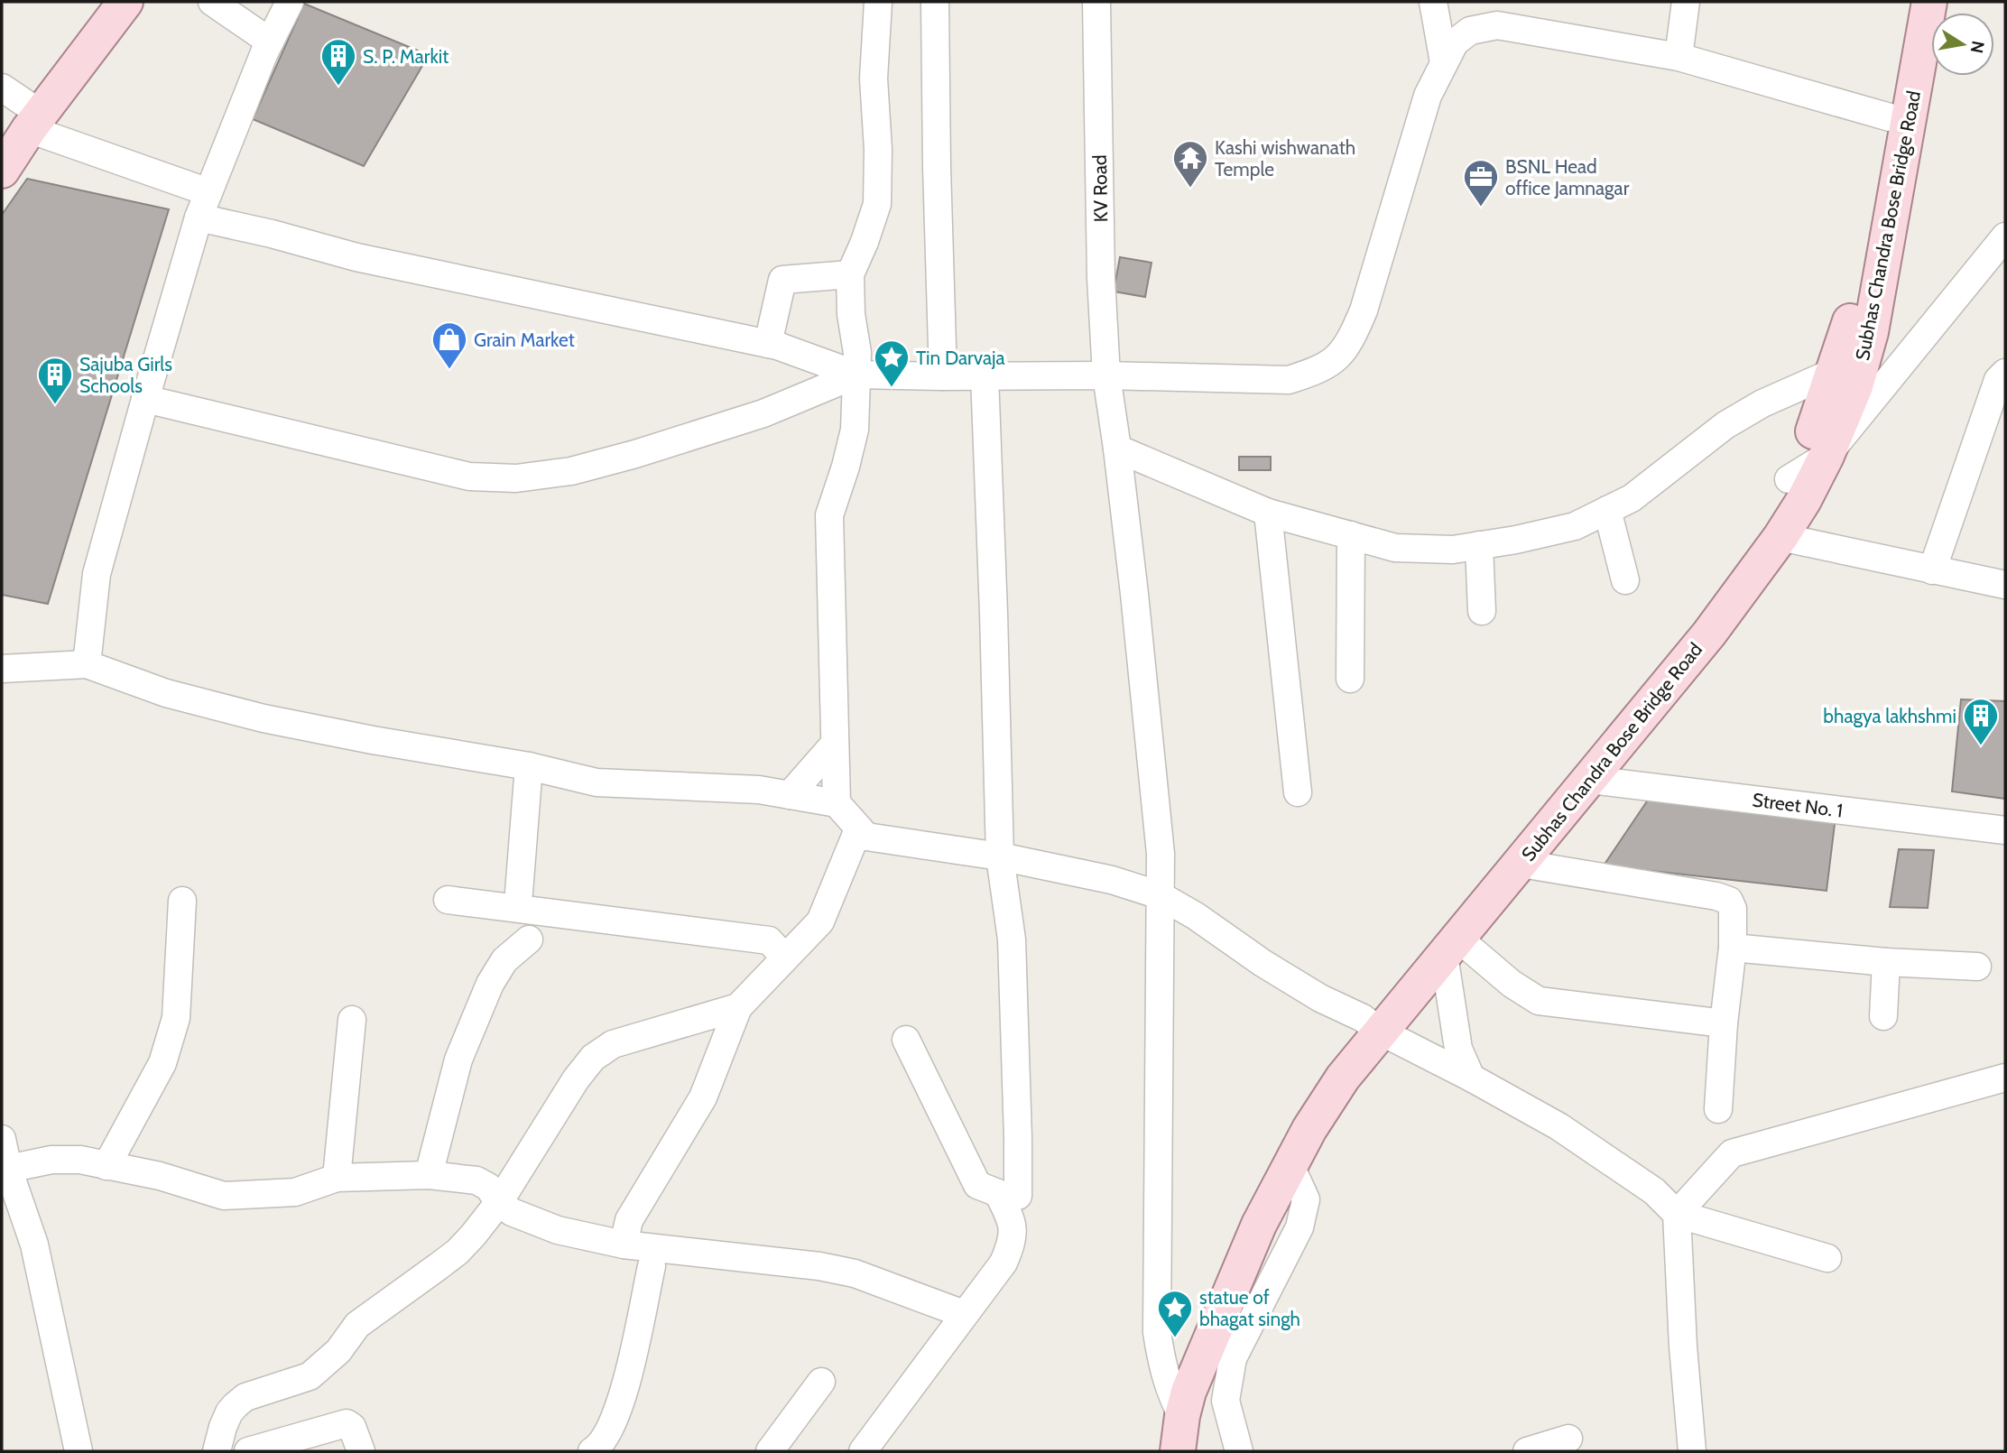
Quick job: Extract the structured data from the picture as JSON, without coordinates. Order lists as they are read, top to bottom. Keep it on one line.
{"streets":{"main road":["Subhas Chandra Bose Bridge Road"],"street":["KV Road","Street No. 1"]},"crossings":[["KV Road","Subhas Chandra Bose Bridge Road"],["Subhas Chandra Bose Bridge Road","Street No. 1"]],"places":{"building":["S. P. Markit","Sajuba Girls Schools","bhagya lakhshmi"],"temple":["Kashi wishwanath Temple"],"office":["BSNL Head office Jamnagar"],"shop":["Grain Market"],"place":["Tin Darvaja","statue of bhagat singh"]},"north":"right"}
